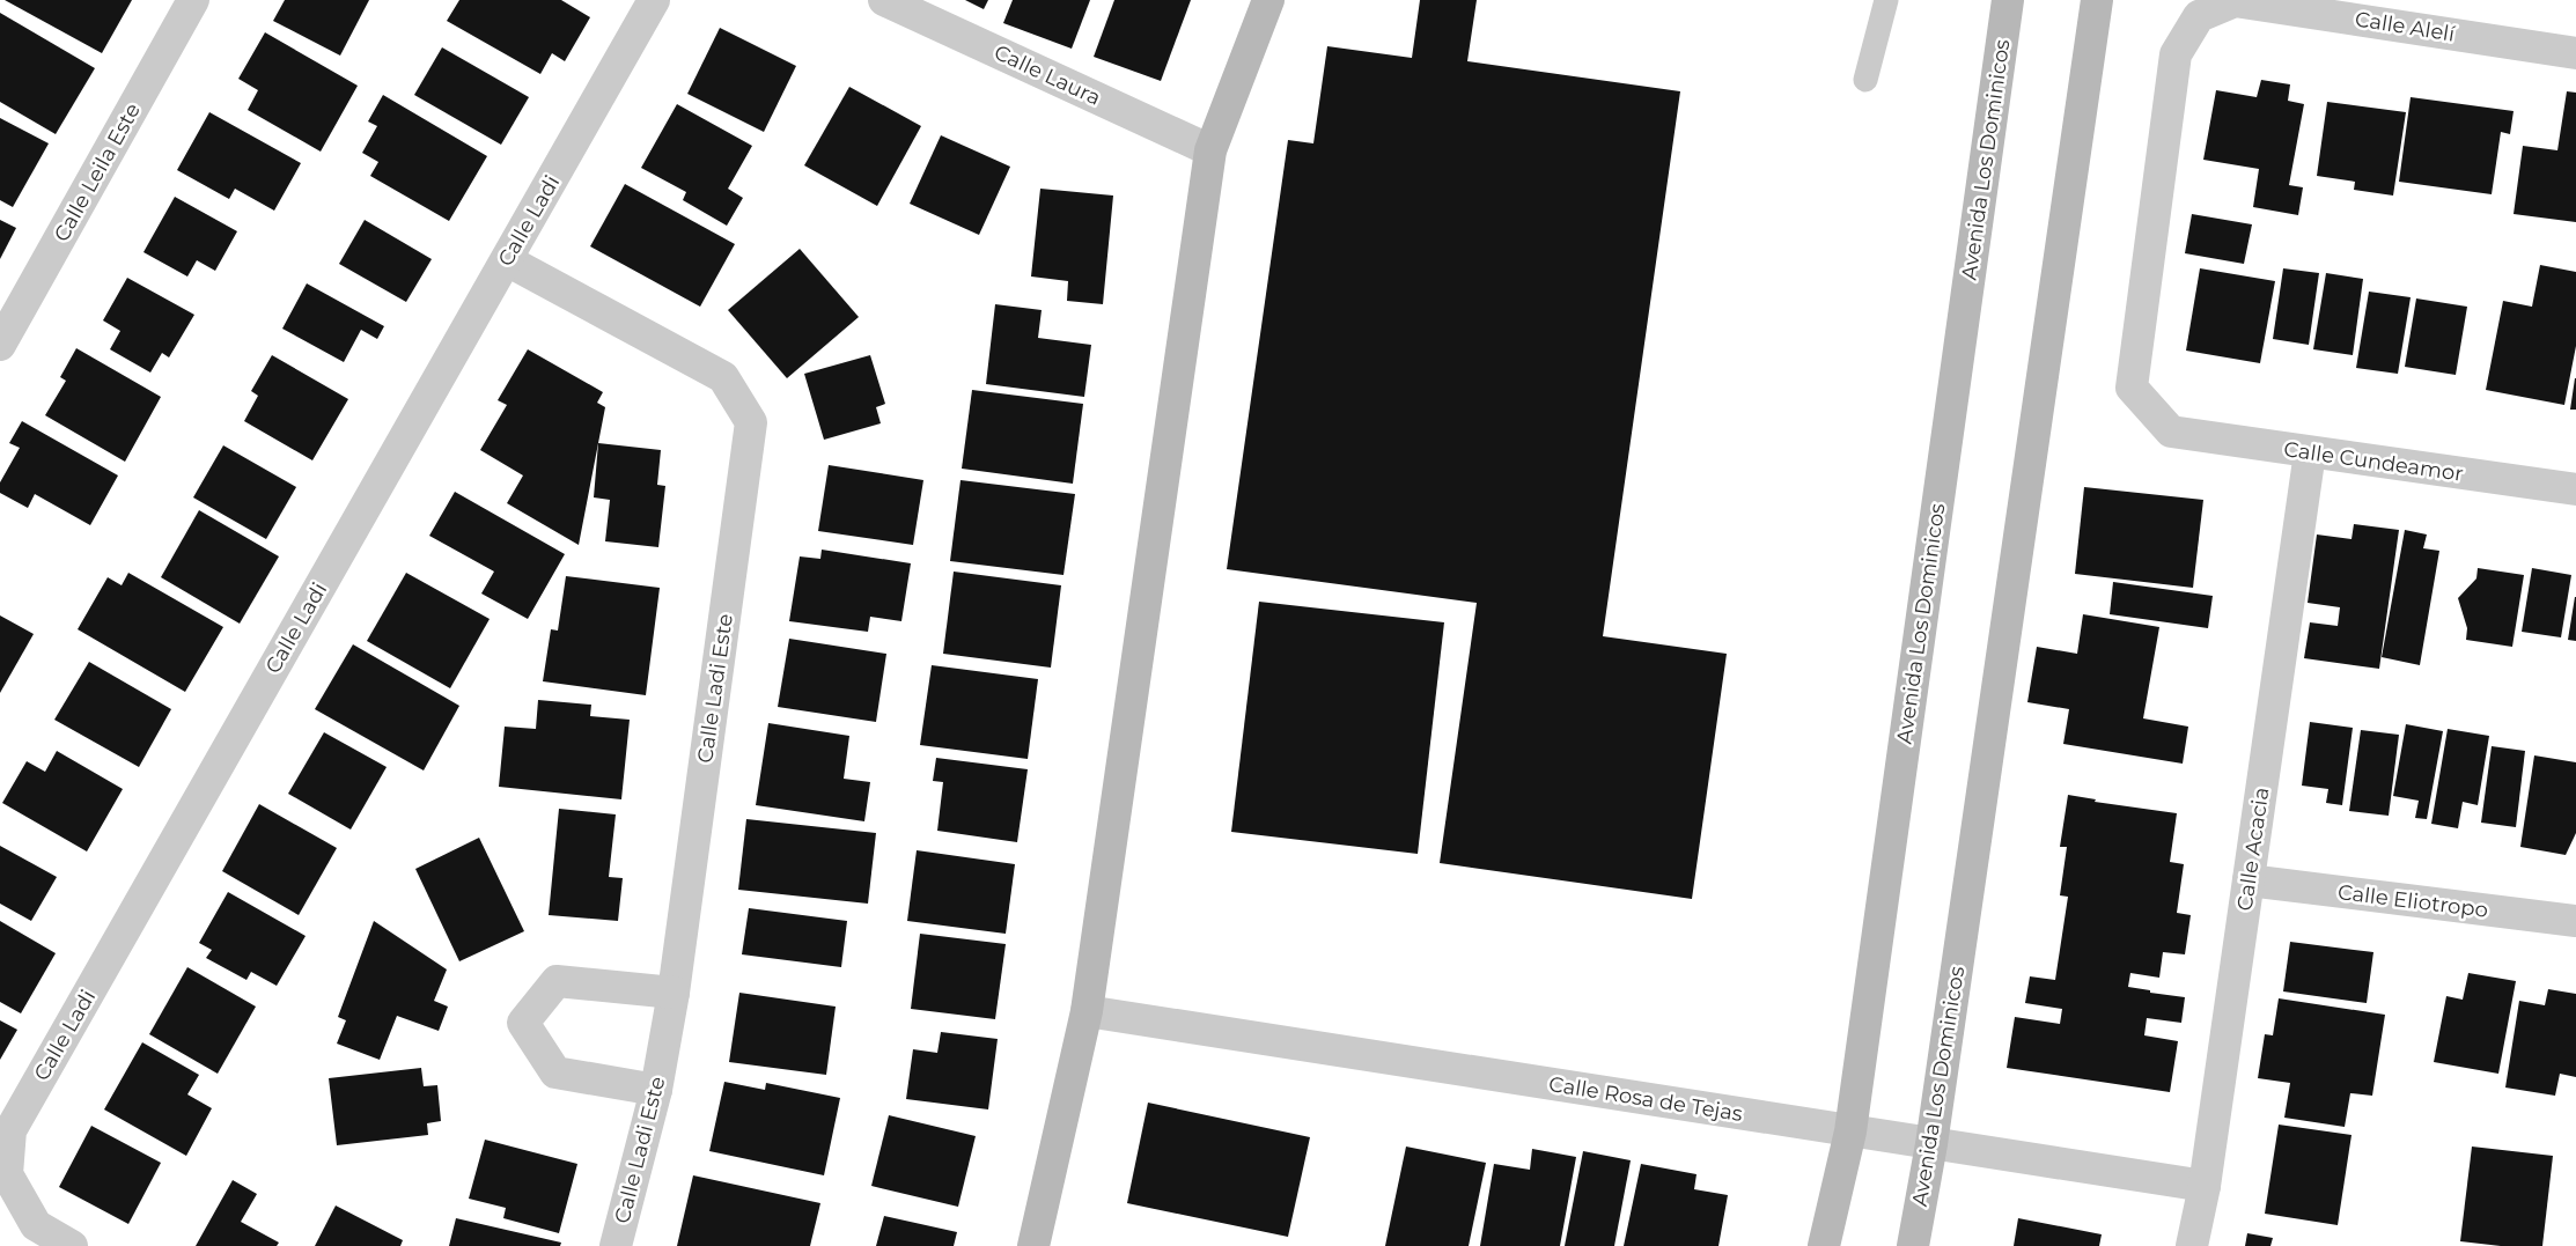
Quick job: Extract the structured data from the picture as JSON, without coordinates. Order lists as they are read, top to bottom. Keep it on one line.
{"streets":{"street":["Calle Alelí","Calle Laura","Avenida Los Dominicos","Calle Leila Este","Calle Ladi","Calle Cundeamor","Calle Ladi Este","Calle Acacia","Calle Eliotropo","Calle Rosa de Tejas"]},"crossings":[["Calle Alelí","Calle Cundeamor"],["Avenida Los Dominicos","Calle Rosa de Tejas"],["Calle Ladi","Calle Ladi Este"],["Calle Cundeamor","Calle Acacia"],["Calle Acacia","Calle Eliotropo"],["Calle Acacia","Calle Rosa de Tejas"]]}
